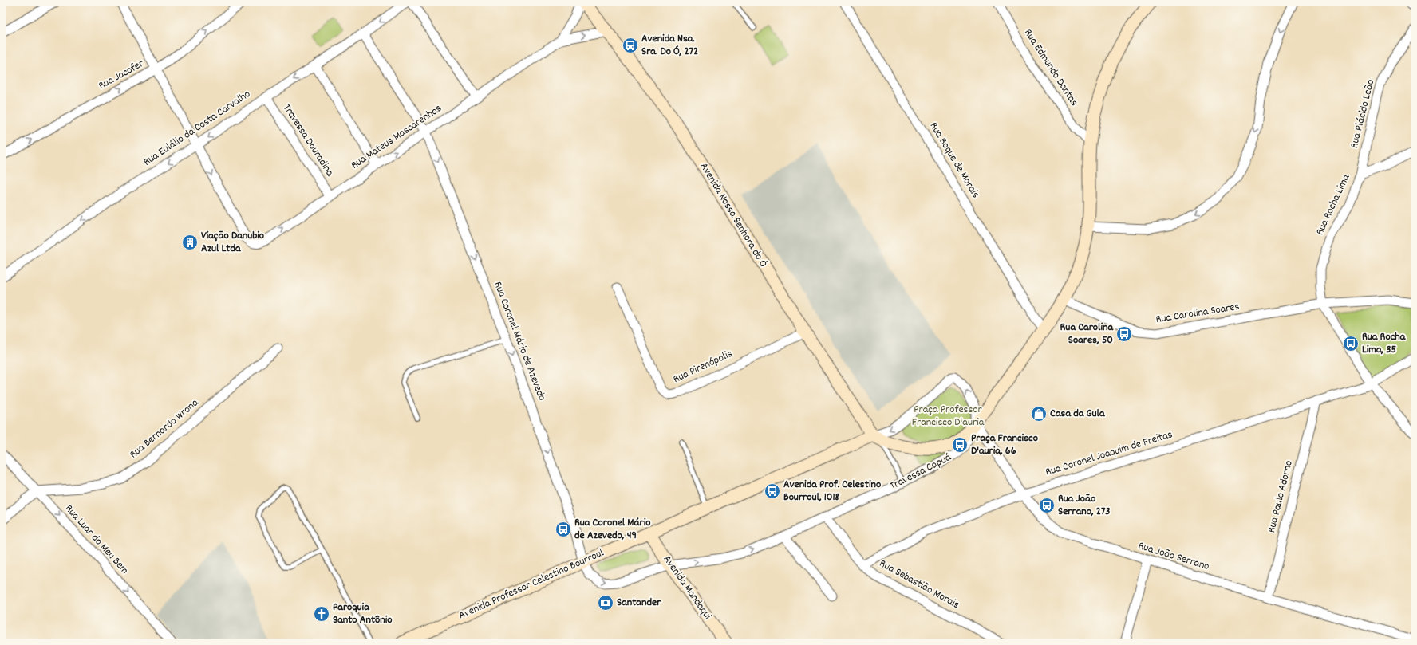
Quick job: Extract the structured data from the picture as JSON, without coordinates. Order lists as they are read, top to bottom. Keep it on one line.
{"streets":{"main road":["Avenida Nossa Senhora do Ó","Travessa Capuá","Avenida Professor Celestino Bourroul","Avenida Mandaqui"],"street":["Rua Edmundo Dantas","Rua Jacofer","Rua Plácido Leão","Rua Eulálio da Costa Carvalho","Rua Mateus Mascarenhas","Travessa Douradina","Rua Roque de Morais","Rua Rocha Lima","Rua Carolina Soares","Rua Coronel Mário de Azevedo","Rua Pirenópolis","Rua Bernardo Wrona","Rua Coronel Joaquim de Freitas","Rua Paulo Adorno","Rua Luar do Meu Bem","Rua João Serrano","Rua Sebastião Morais"]},"crossings":[["Rua Plácido Leão","Rua Rocha Lima"],["Rua Eulálio da Costa Carvalho","Rua Mateus Mascarenhas"],["Rua Eulálio da Costa Carvalho","Travessa Douradina"],["Rua Eulálio da Costa Carvalho","Rua Coronel Mário de Azevedo"],["Rua Mateus Mascarenhas","Travessa Douradina"],["Rua Mateus Mascarenhas","Avenida Nossa Senhora do Ó"],["Rua Mateus Mascarenhas","Rua Coronel Mário de Azevedo"],["Rua Rocha Lima","Rua Carolina Soares"],["Avenida Nossa Senhora do Ó","Rua Pirenópolis"],["Avenida Nossa Senhora do Ó","Travessa Capuá"],["Avenida Nossa Senhora do Ó","Avenida Professor Celestino Bourroul"],["Rua Coronel Mário de Azevedo","Travessa Capuá"],["Rua Coronel Mário de Azevedo","Avenida Professor Celestino Bourroul"],["Rua Coronel Mário de Azevedo","Avenida Mandaqui"],["Rua Bernardo Wrona","Rua Luar do Meu Bem"],["Rua Coronel Joaquim de Freitas","Rua Paulo Adorno"],["Rua Coronel Joaquim de Freitas","Rua João Serrano"],["Rua Coronel Joaquim de Freitas","Rua Sebastião Morais"],["Travessa Capuá","Rua João Serrano"],["Travessa Capuá","Avenida Professor Celestino Bourroul"],["Travessa Capuá","Rua Sebastião Morais"],["Travessa Capuá","Avenida Mandaqui"],["Rua Paulo Adorno","Rua João Serrano"],["Avenida Professor Celestino Bourroul","Avenida Mandaqui"]],"one_way":["Rua Jacofer","Rua Eulálio da Costa Carvalho","Rua Coronel Mário de Azevedo","Rua Luar do Meu Bem"],"parks":["Praça Professor Francisco D'auria"],"places":{"bus stop":["Avenida Nsa. Sra. Do Ó, 272","Rua Carolina Soares, 50","Rua Rocha Lima, 35","Praça Francisco D'auria, 66","Avenida Prof. Celestino Bourroul, 1018","Rua João Serrano, 273","Rua Coronel Mário de Azevedo, 49"],"building":["Viação Danubio Azul Ltda"],"shop":["Casa da Gula"],"bank":["Santander"],"church":["Paroquia Santo Antônio"]}}
